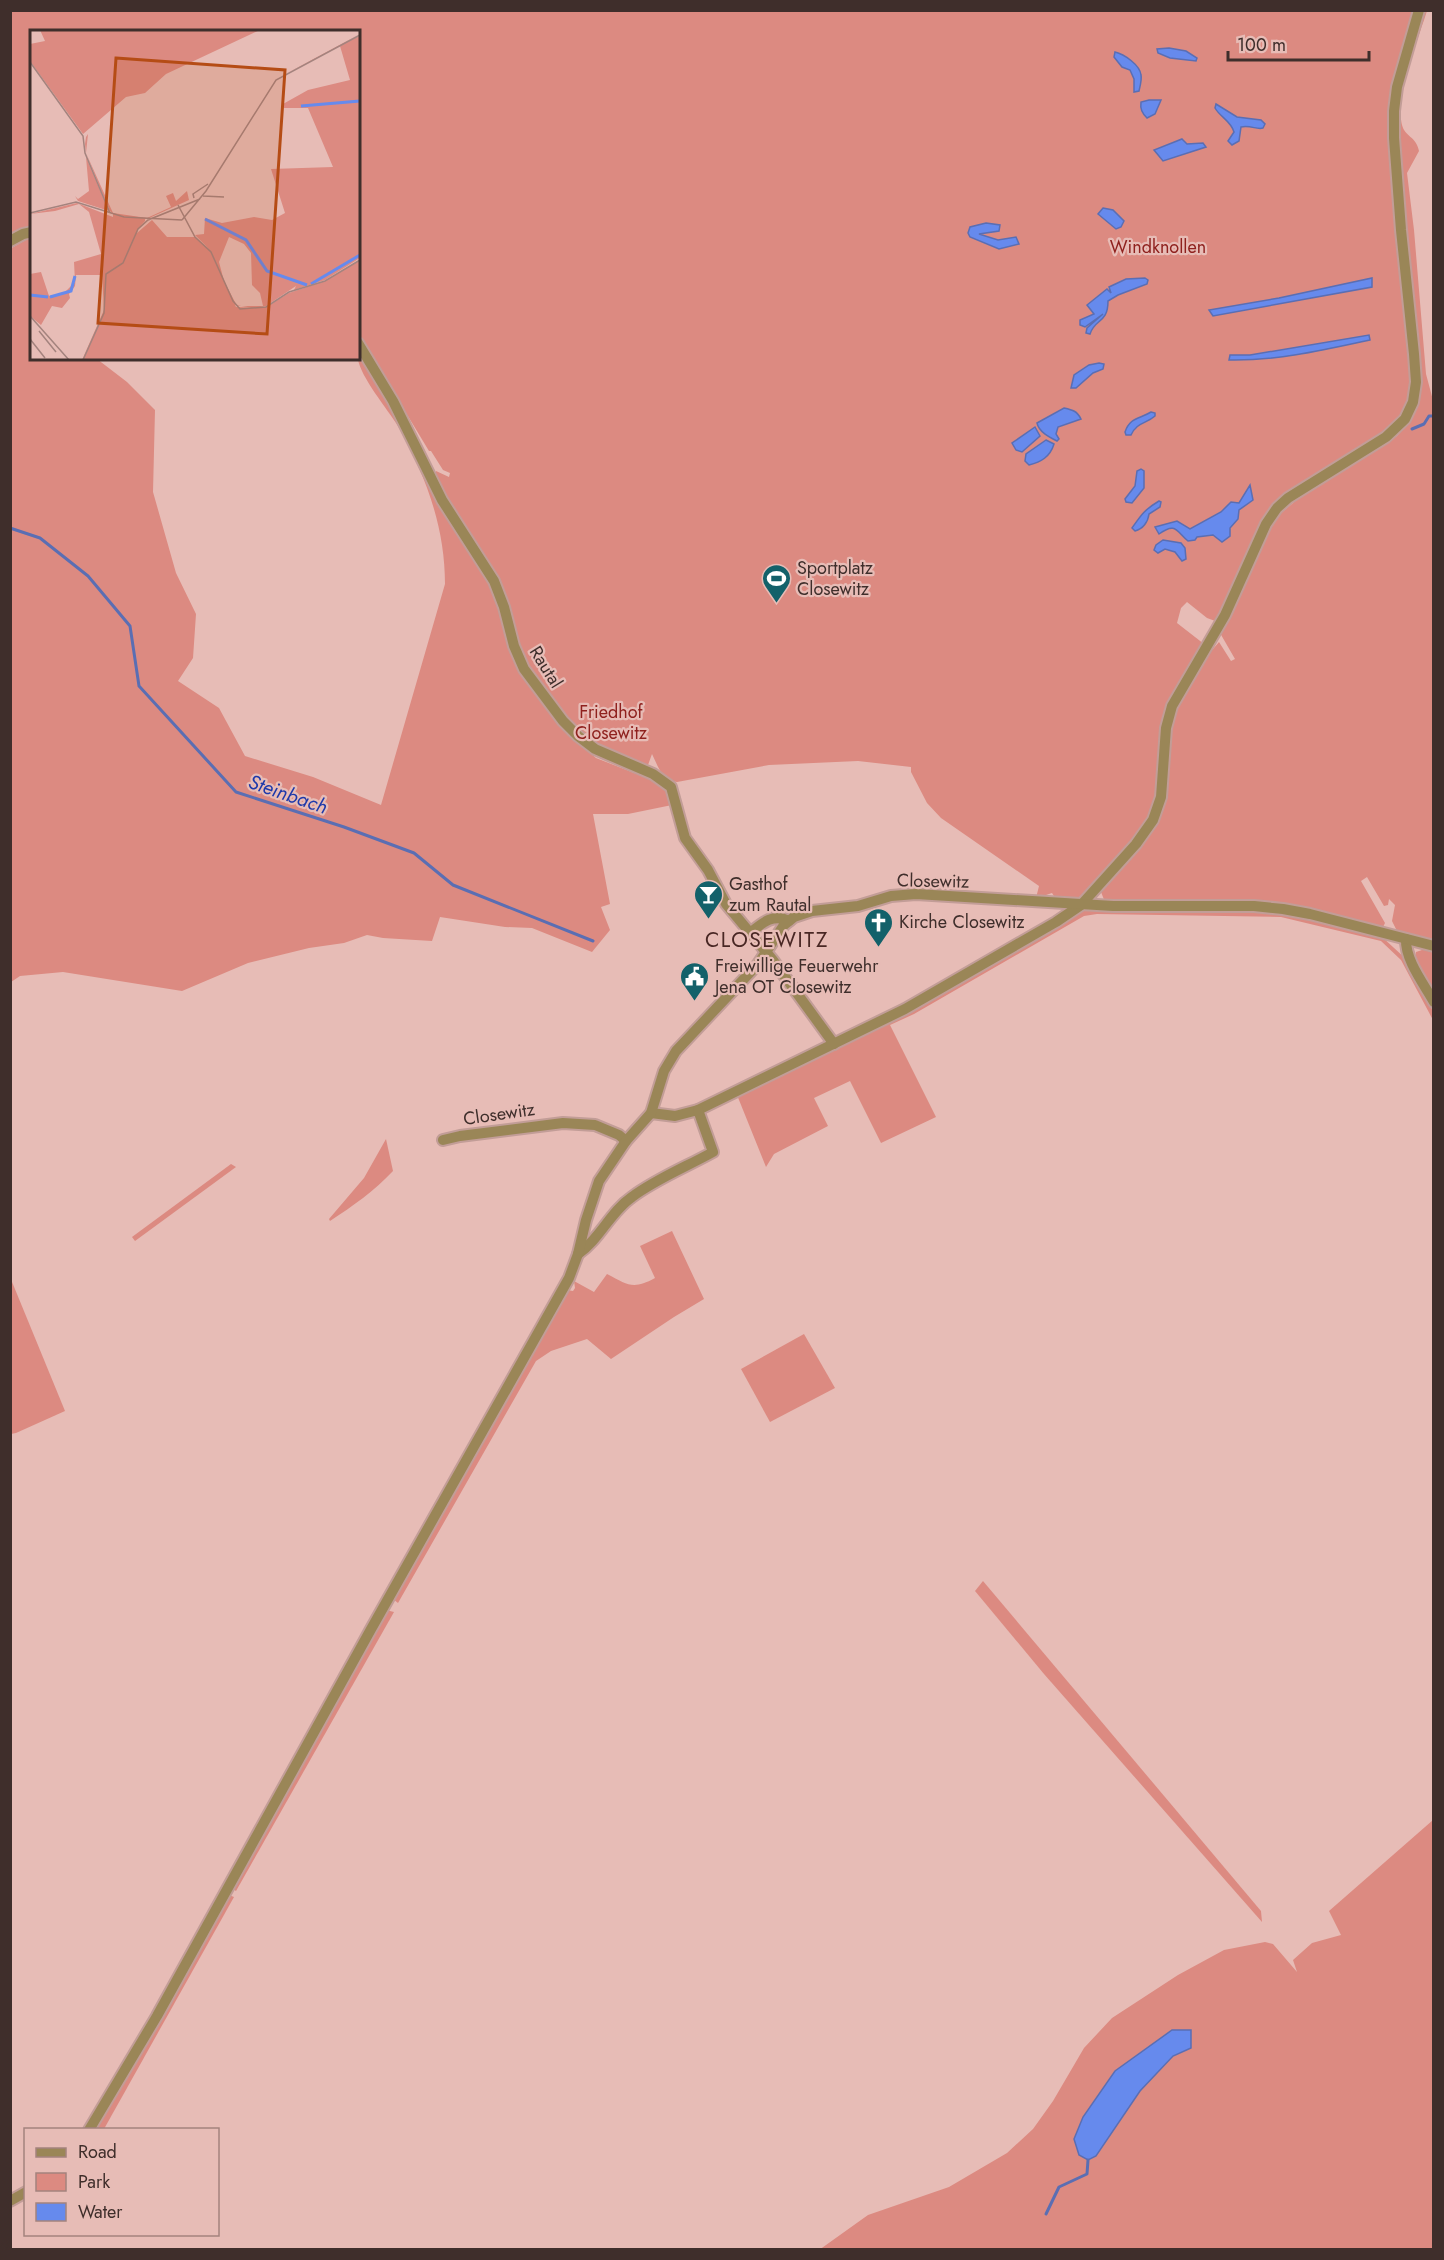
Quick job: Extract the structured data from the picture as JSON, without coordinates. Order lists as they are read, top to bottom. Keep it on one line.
{"streets":{"street":["Rautal","Closewitz"]},"crossings":[["Rautal","Closewitz"]],"districts":["CLOSEWITZ"],"water":["Steinbach"],"parks":["Windknollen","Friedhof Closewitz"],"places":{"sports":["Sportplatz Closewitz"],"bar":["Gasthof zum Rautal"],"church":["Kirche Closewitz"],"public building":["Freiwillige Feuerwehr Jena OT Closewitz"]},"legend":["Road","Park","Water"],"scale_bar":"100 m"}
